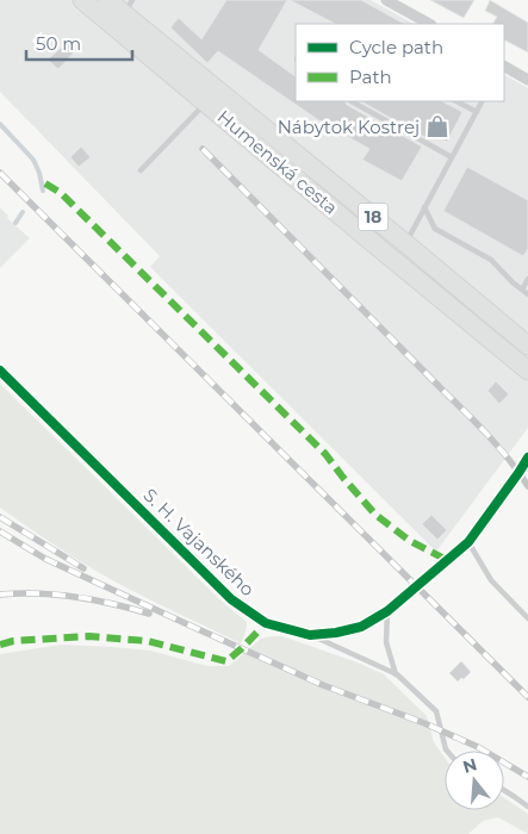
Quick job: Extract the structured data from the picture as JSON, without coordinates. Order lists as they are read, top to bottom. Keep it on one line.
{"streets":{"main road":["Humenská cesta","18"],"street":["S. H. Vajanského"]},"places":{"shop":["Nábytok Kostrej"]},"legend":["Cycle path","Path"],"scale_bar":"50 m","north":"top"}
